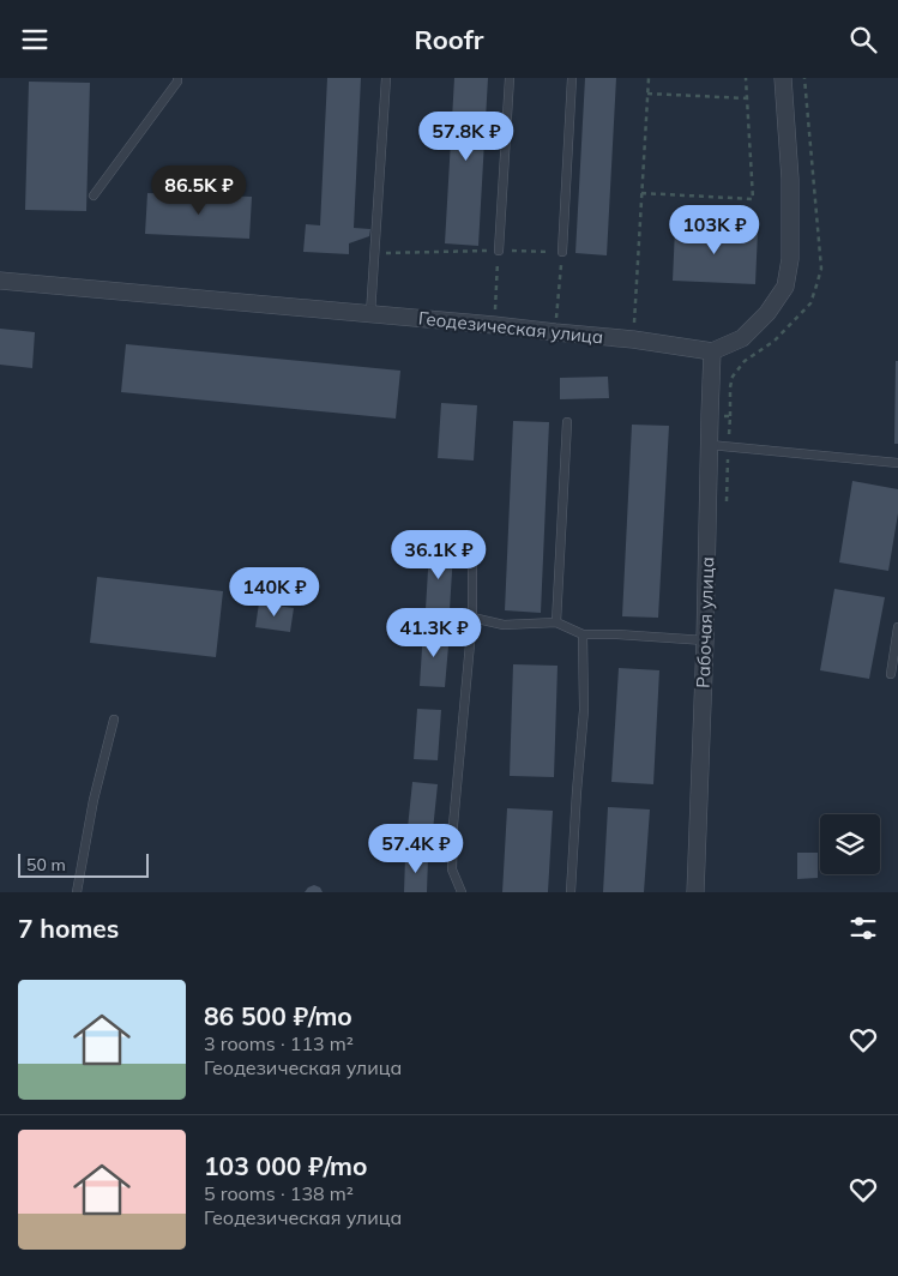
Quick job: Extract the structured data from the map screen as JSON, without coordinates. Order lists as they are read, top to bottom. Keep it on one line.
{"streets":{"street":["Геодезическая улица","Рабочая улица"]},"crossings":[["Геодезическая улица","Рабочая улица"]],"scale_bar":"50 m","page":{"header":"Roofr","price":["57.8K ₽","86.5K ₽","103K ₽","36.1K ₽","140K ₽","41.3K ₽","57.4K ₽"],"scale":"50 m","heading":"7 homes","list":[{"name":"86 500 ₽/mo","note":"3 rooms · 113 m² · Геодезическая улица"},{"name":"103 000 ₽/mo","note":"5 rooms · 138 m² · Геодезическая улица"}]}}
